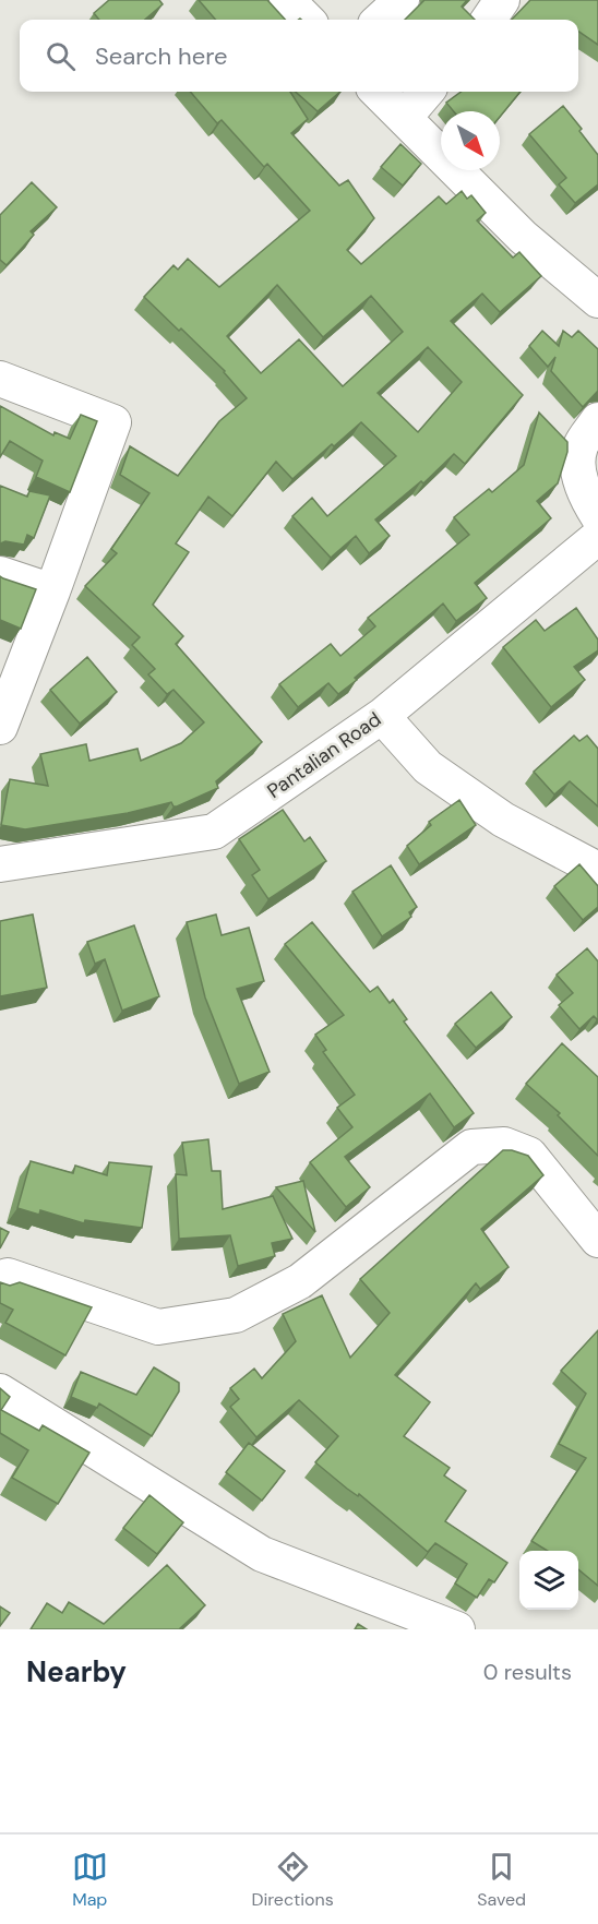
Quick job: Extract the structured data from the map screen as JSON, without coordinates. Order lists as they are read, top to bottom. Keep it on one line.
{"streets":{"street":["Pantalian Road"]},"north":"bottom right","page":{"search":"Search here","heading":["Nearby","0 results"],"nav":["Map","Directions","Saved"]}}
